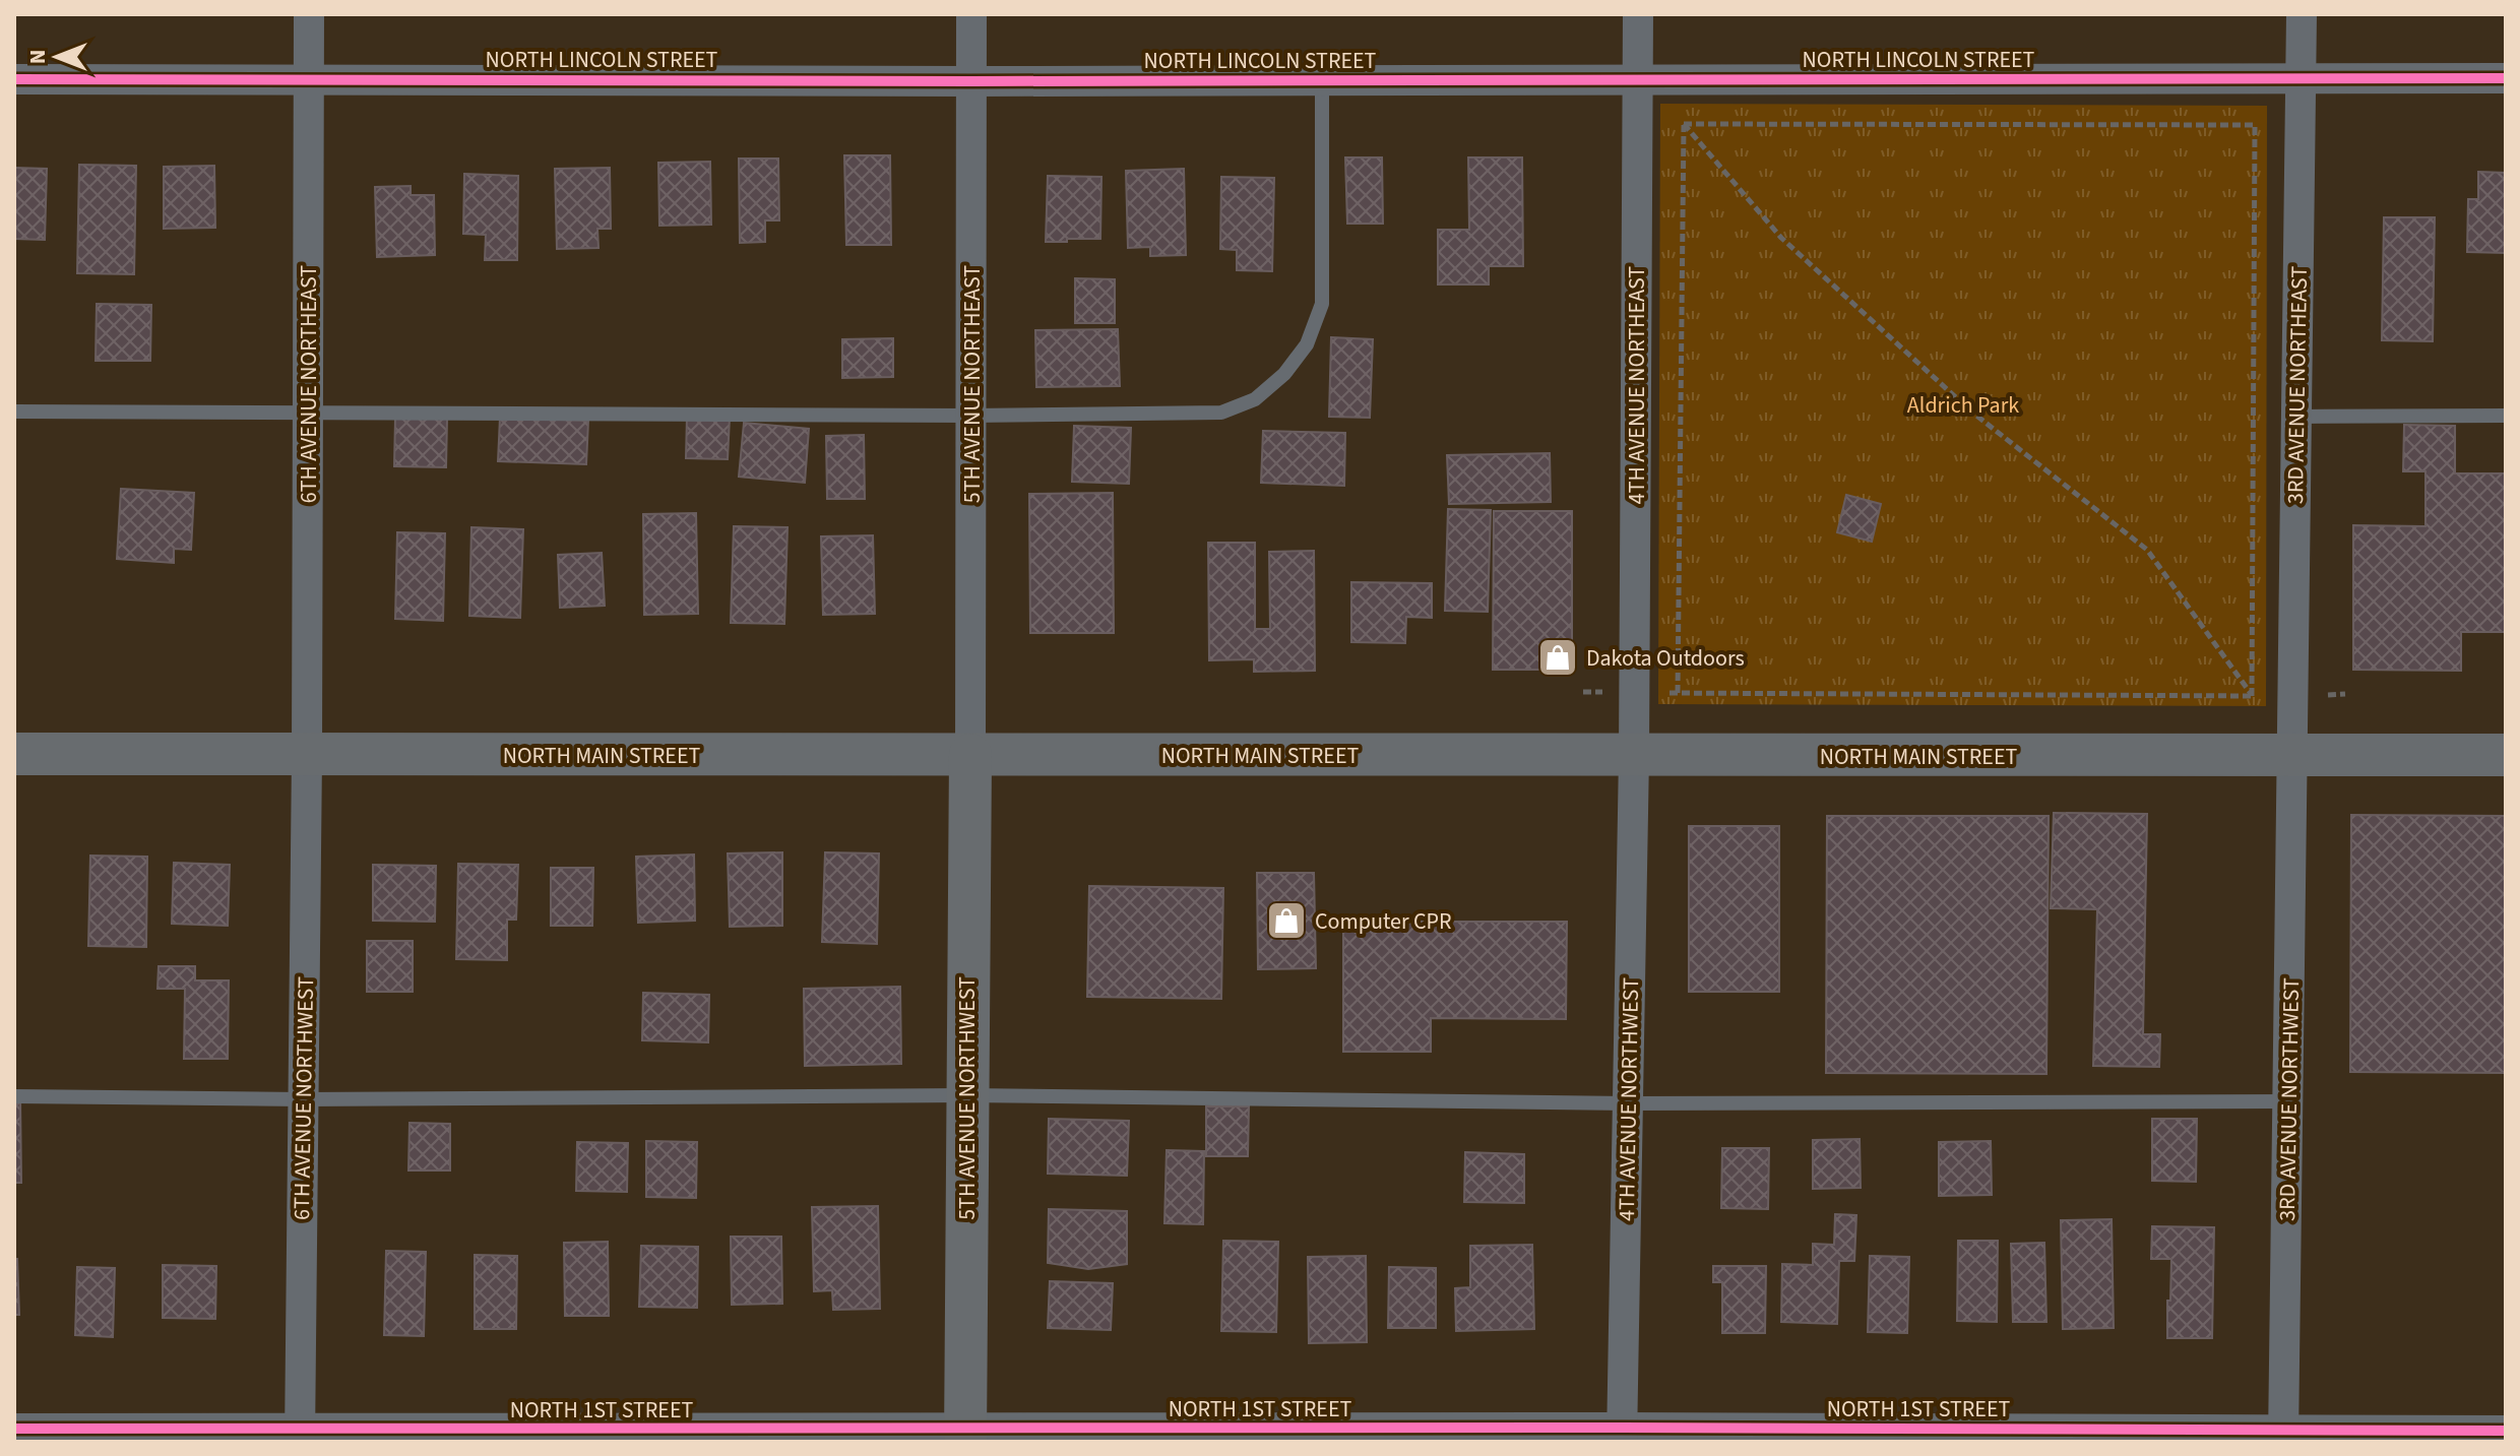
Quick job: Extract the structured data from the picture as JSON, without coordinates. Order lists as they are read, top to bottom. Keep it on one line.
{"streets":{"street":["NORTH LINCOLN STREET","6TH AVENUE NORTHEAST","5TH AVENUE NORTHEAST","4TH AVENUE NORTHEAST","3RD AVENUE NORTHEAST","NORTH MAIN STREET","6TH AVENUE NORTHWEST","5TH AVENUE NORTHWEST","4TH AVENUE NORTHWEST","3RD AVENUE NORTHWEST","NORTH 1ST STREET"]},"crossings":[["NORTH LINCOLN STREET","6TH AVENUE NORTHEAST"],["NORTH LINCOLN STREET","5TH AVENUE NORTHEAST"],["NORTH LINCOLN STREET","4TH AVENUE NORTHEAST"],["NORTH LINCOLN STREET","3RD AVENUE NORTHEAST"],["6TH AVENUE NORTHEAST","NORTH MAIN STREET"],["6TH AVENUE NORTHEAST","6TH AVENUE NORTHWEST"],["5TH AVENUE NORTHEAST","NORTH MAIN STREET"],["5TH AVENUE NORTHEAST","5TH AVENUE NORTHWEST"],["4TH AVENUE NORTHEAST","NORTH MAIN STREET"],["4TH AVENUE NORTHEAST","4TH AVENUE NORTHWEST"],["3RD AVENUE NORTHEAST","NORTH MAIN STREET"],["3RD AVENUE NORTHEAST","3RD AVENUE NORTHWEST"],["NORTH MAIN STREET","6TH AVENUE NORTHWEST"],["NORTH MAIN STREET","5TH AVENUE NORTHWEST"],["NORTH MAIN STREET","4TH AVENUE NORTHWEST"],["NORTH MAIN STREET","3RD AVENUE NORTHWEST"],["6TH AVENUE NORTHWEST","NORTH 1ST STREET"],["5TH AVENUE NORTHWEST","NORTH 1ST STREET"],["4TH AVENUE NORTHWEST","NORTH 1ST STREET"],["3RD AVENUE NORTHWEST","NORTH 1ST STREET"]],"parks":["Aldrich Park"],"places":{"shop":["Dakota Outdoors","Computer CPR"]},"north":"left"}
